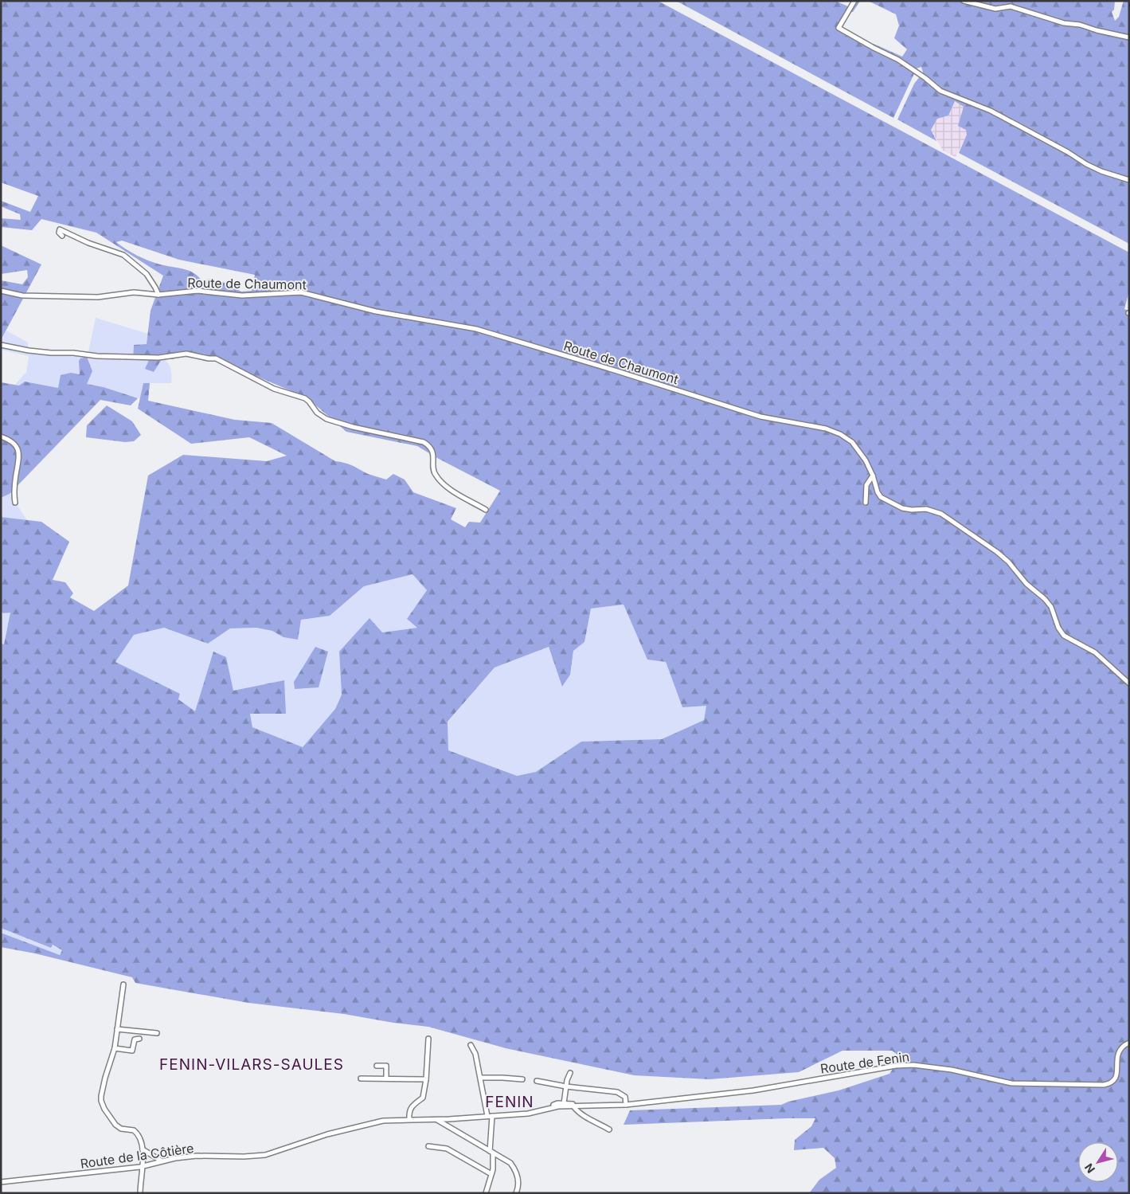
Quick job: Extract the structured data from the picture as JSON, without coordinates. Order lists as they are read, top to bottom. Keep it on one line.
{"streets":{"street":["Route de Chaumont","Route de Fenin","Route de la Côtière"]},"districts":["FENIN-VILARS-SAULES","FENIN"],"north":"bottom left"}
